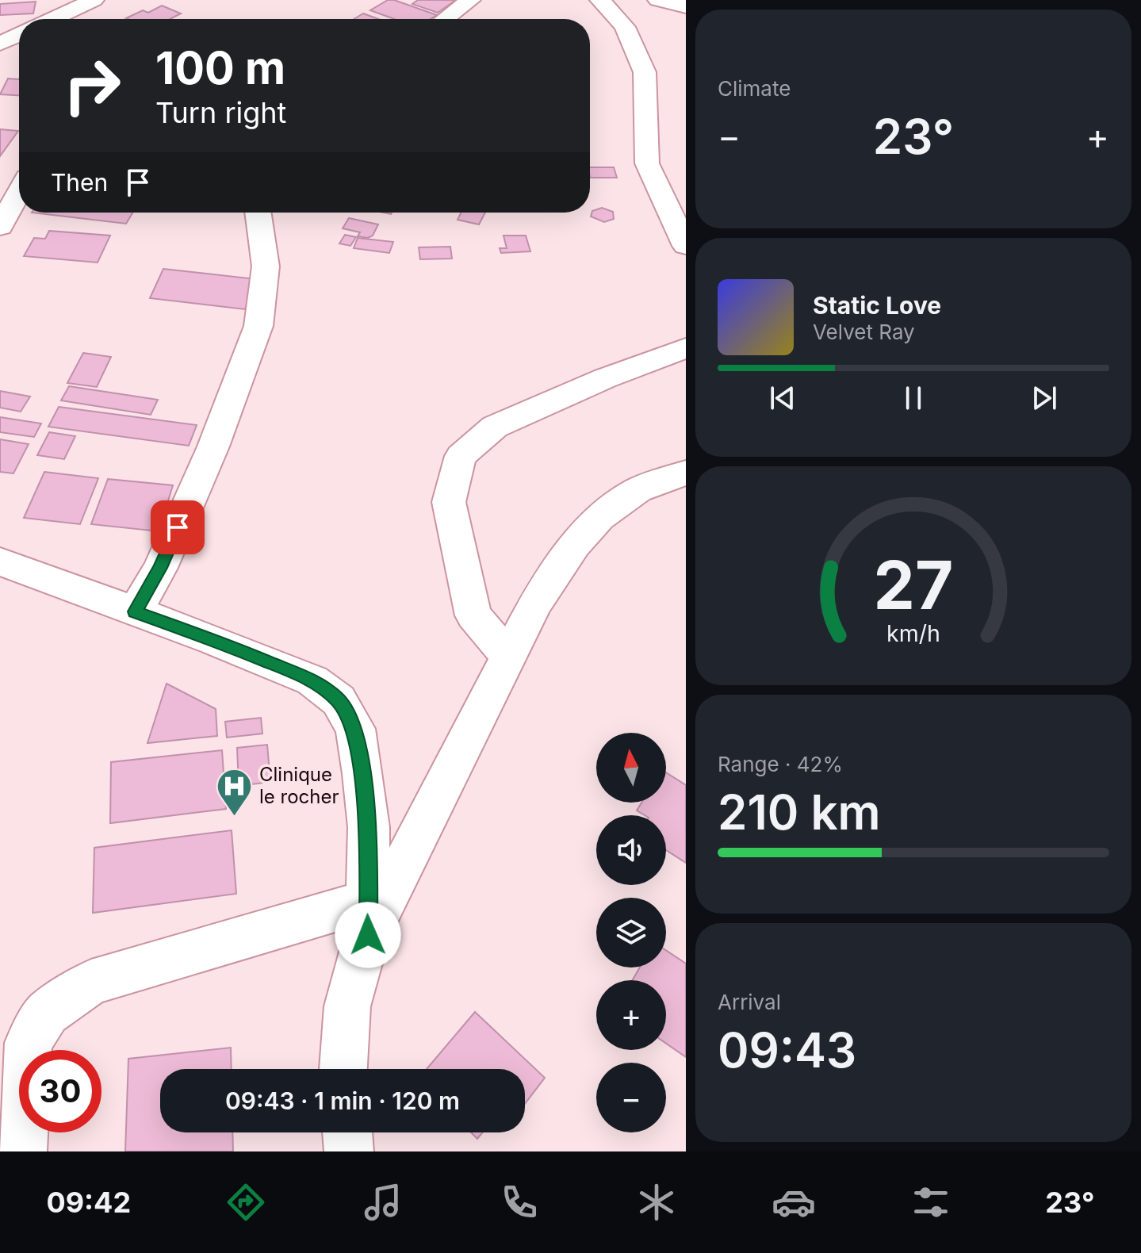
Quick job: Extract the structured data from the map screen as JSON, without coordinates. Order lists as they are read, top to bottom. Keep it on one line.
{"places":{"hospital":["Clinique le rocher"]},"north":"top","page":{"tile":["Climate",["Range · 42%","210 km"],["Arrival","09:43"]],"turn":["100 m","Turn right"],"heat":["−","23°","+"],"then":"Then","song":["Static Love","Velvet Ray"],"map_buttons":["+","−"],"limit":"30","trip":"09:43 · 1 min · 120 m","tabs":["09:42","23°"],"gauge":["27","km/h"]}}
